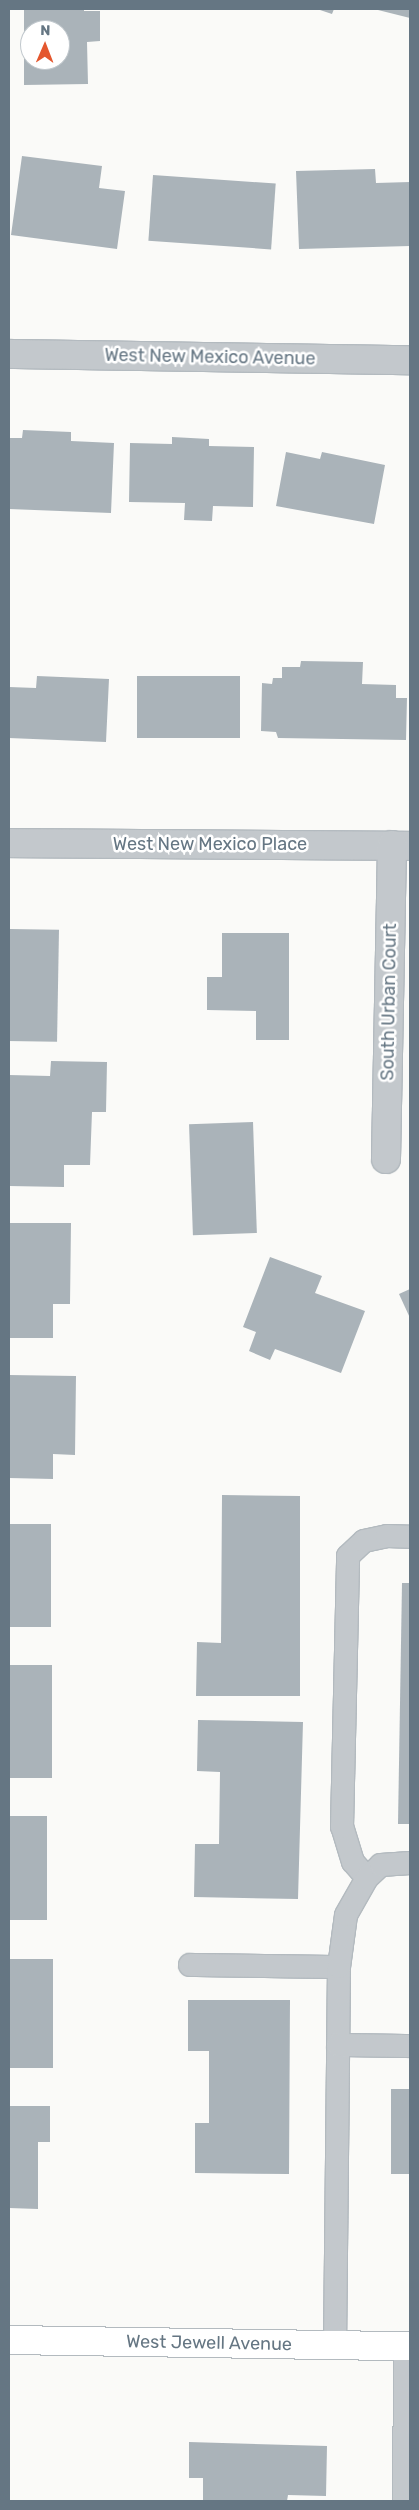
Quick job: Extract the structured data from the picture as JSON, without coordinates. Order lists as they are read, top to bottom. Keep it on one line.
{"streets":{"main road":["West Jewell Avenue"],"street":["West New Mexico Avenue","West New Mexico Place","South Urban Court"]},"crossings":[["West New Mexico Place","South Urban Court"]],"north":"top"}
